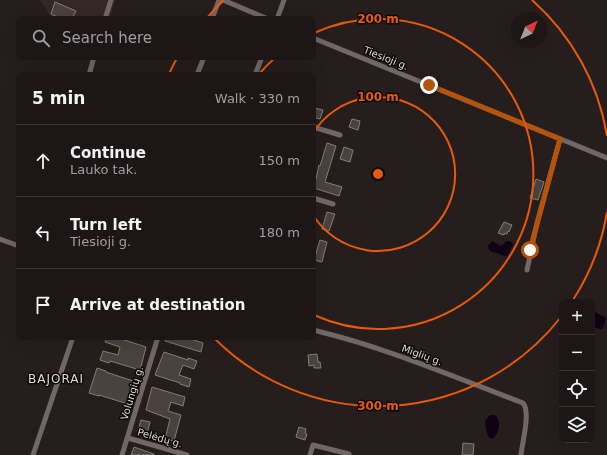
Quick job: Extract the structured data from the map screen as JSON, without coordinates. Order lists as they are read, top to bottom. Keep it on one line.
{"streets":{"street":["Tiesioji g.","Miglių g.","Volungių g.","Pelėdų g."]},"crossings":[["Volungių g.","Pelėdų g."]],"districts":["BAJORAI"],"north":"top right","page":{"search":"Search here","heading":["5 min","Walk · 330 m"],"list":[["Continue","Lauko tak.","150 m"],["Turn left","Tiesioji g.","180 m"],"Arrive at destination"],"map_buttons":["+","−"]},"rings":["200 m","100 m","300 m"]}
